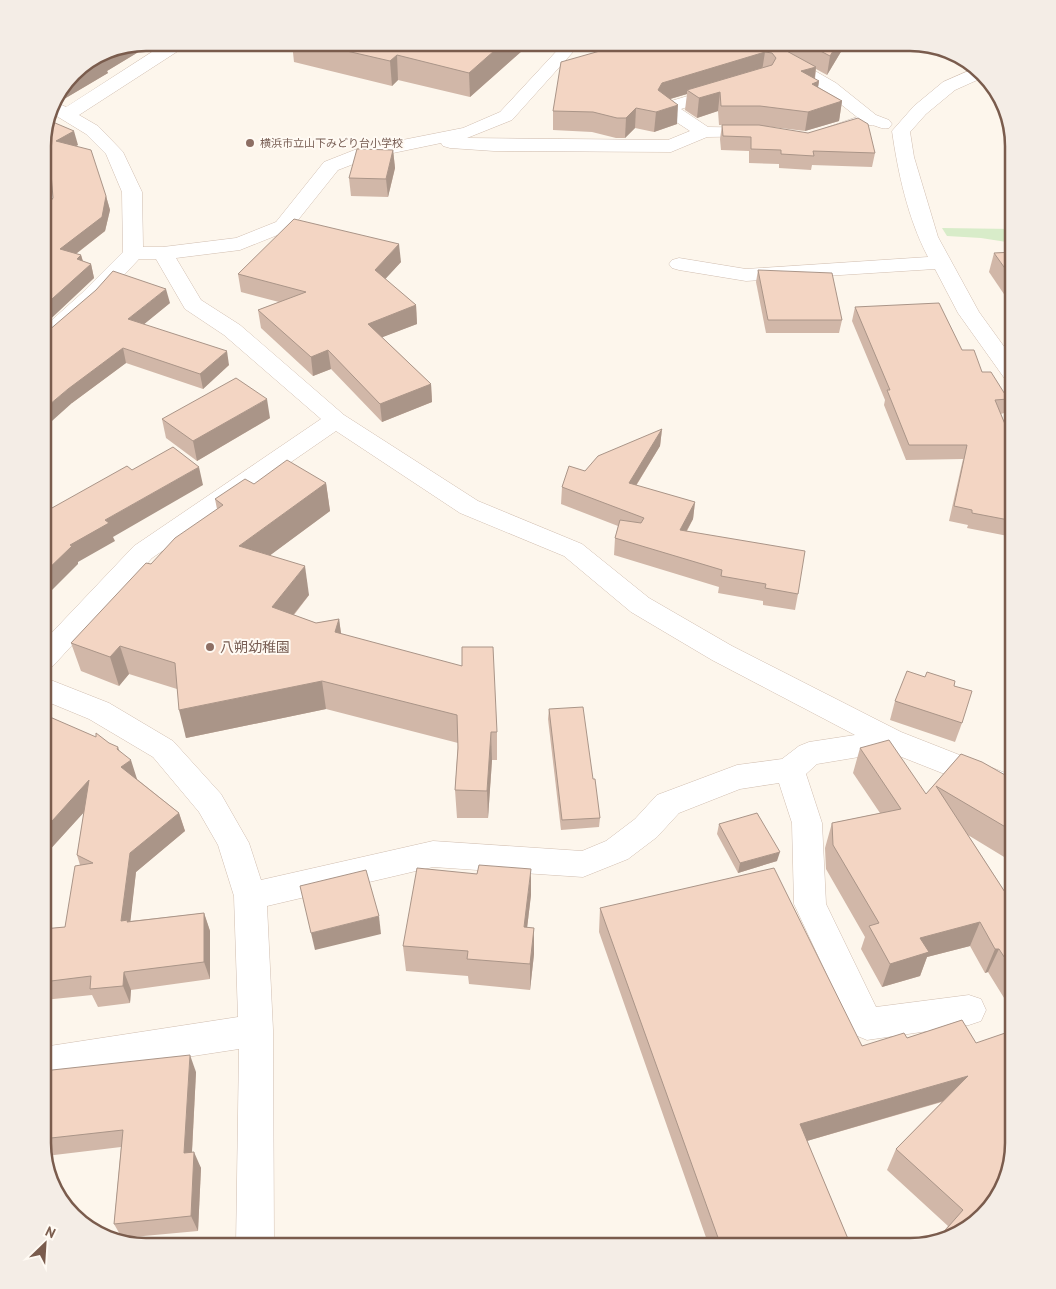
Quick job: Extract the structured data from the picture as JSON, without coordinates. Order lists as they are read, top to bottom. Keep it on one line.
{"places":["横浜市立山下みどり台小学校","八朔幼稚園"],"north":"top right"}
